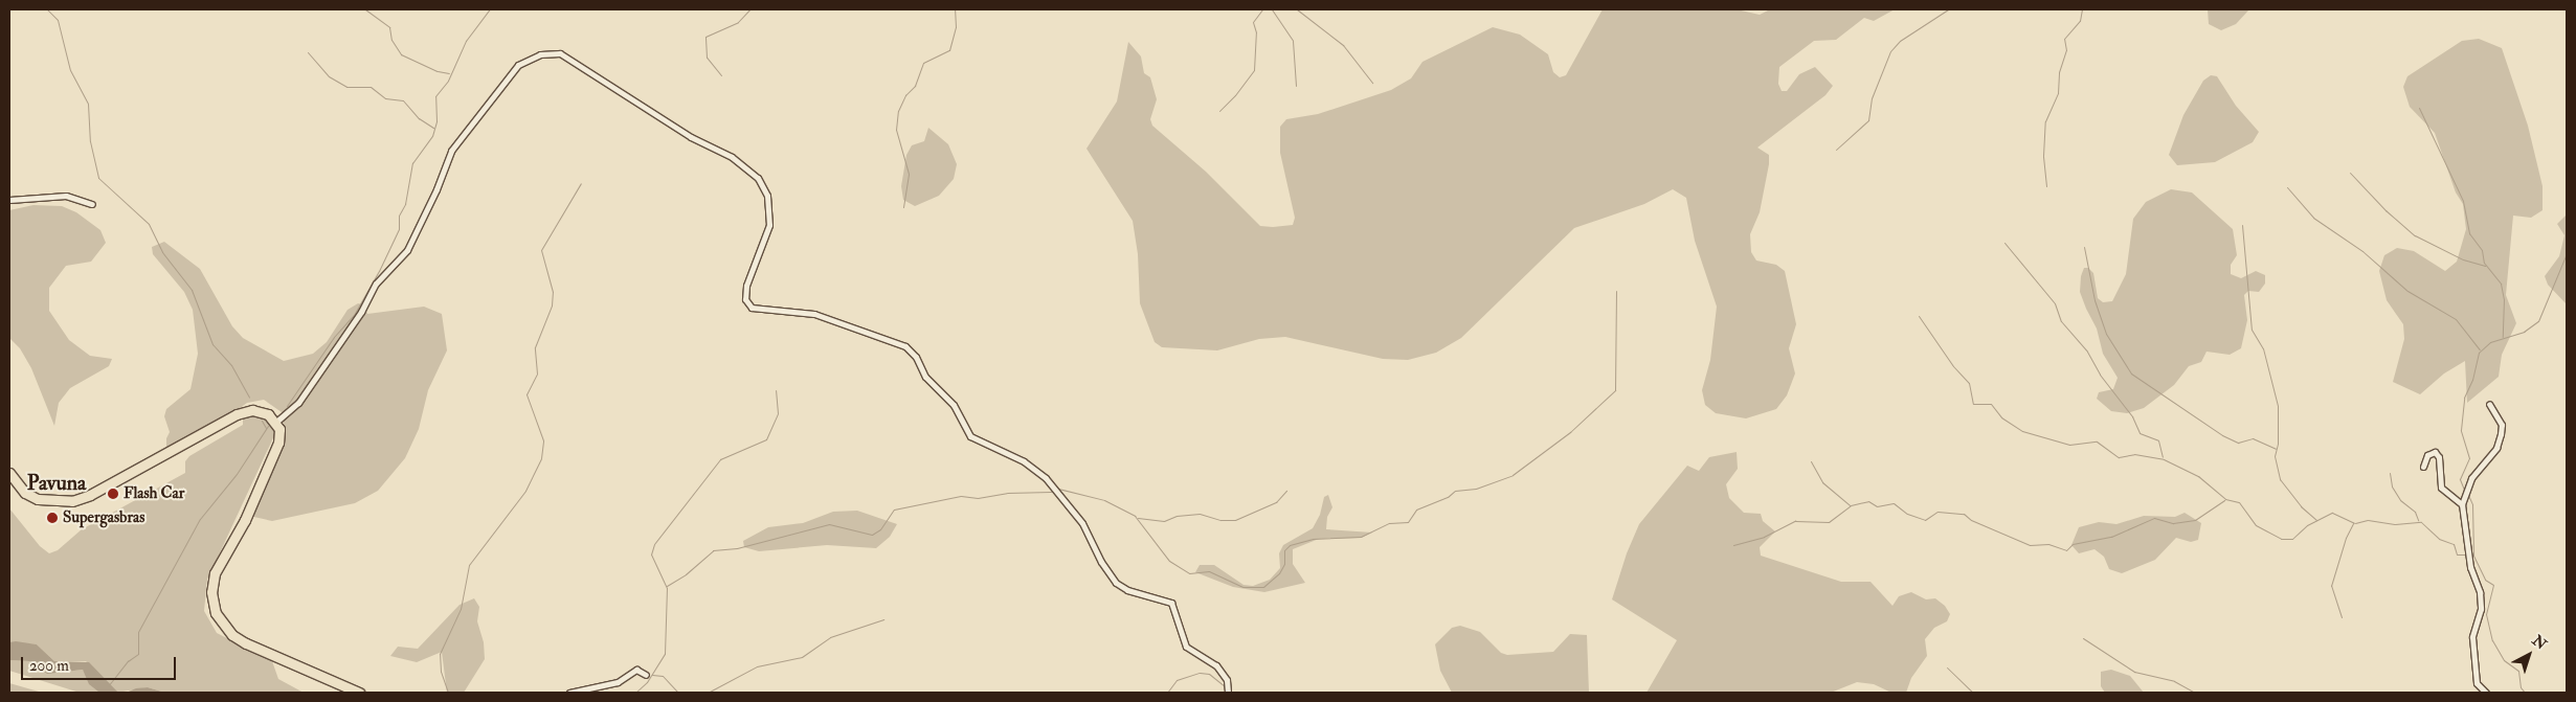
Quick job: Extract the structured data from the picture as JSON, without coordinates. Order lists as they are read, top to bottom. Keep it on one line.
{"districts":["Pavuna"],"places":["Flash Car","Supergasbras"],"scale_bar":"200 m","north":"top right"}
